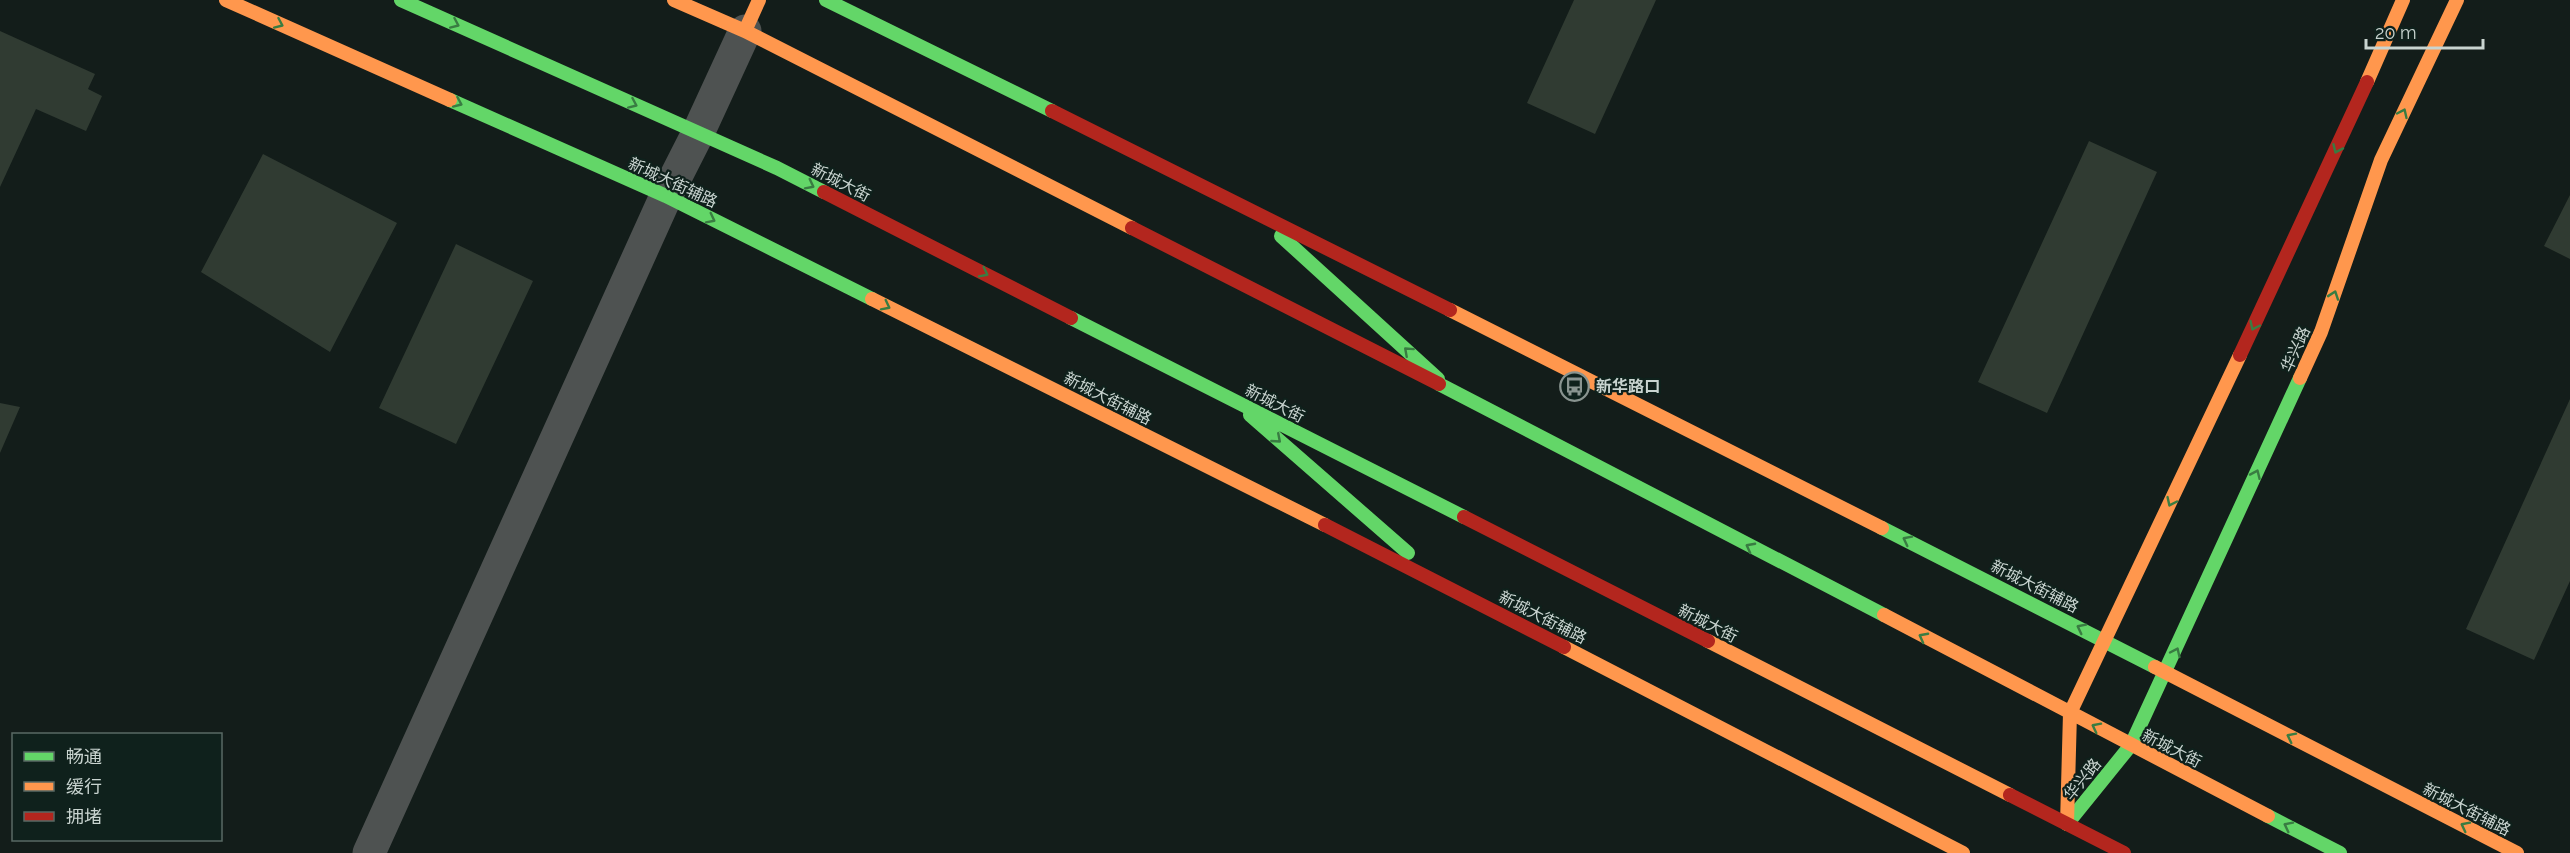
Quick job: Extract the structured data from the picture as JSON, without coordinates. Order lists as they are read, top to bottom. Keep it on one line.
{"streets":{"street":["新城大街辅路","新城大街","华兴路"]},"crossings":[["新城大街辅路","华兴路"],["新城大街","华兴路"]],"places":{"bus stop":["新华路口"]},"legend":["畅通","缓行","拥堵"],"scale_bar":"20 m"}
